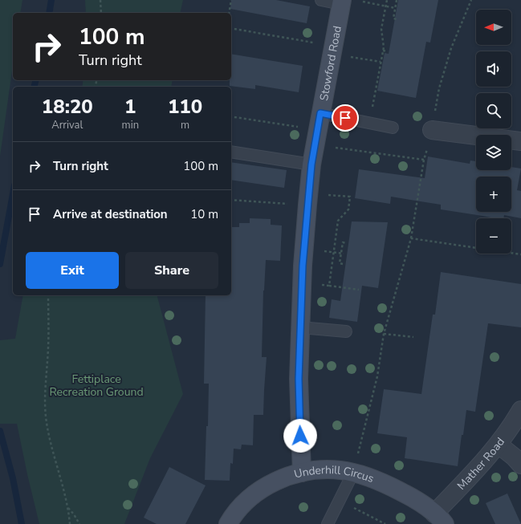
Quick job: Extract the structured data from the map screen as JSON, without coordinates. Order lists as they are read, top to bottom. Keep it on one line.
{"streets":{"street":["Stowford Road","Mather Road","Underhill Circus"]},"crossings":[["Stowford Road","Underhill Circus"],["Mather Road","Underhill Circus"]],"parks":["Fettiplace Recreation Ground"],"north":"left","page":{"map_buttons":["+","−"],"turn":["100 m","Turn right"],"eta":["18:20","Arrival","1","min","110","m"],"list":[{"name":"Turn right","value":"100 m"},{"name":"Arrive at destination","value":"10 m"}],"buttons":["Exit","Share"]}}
